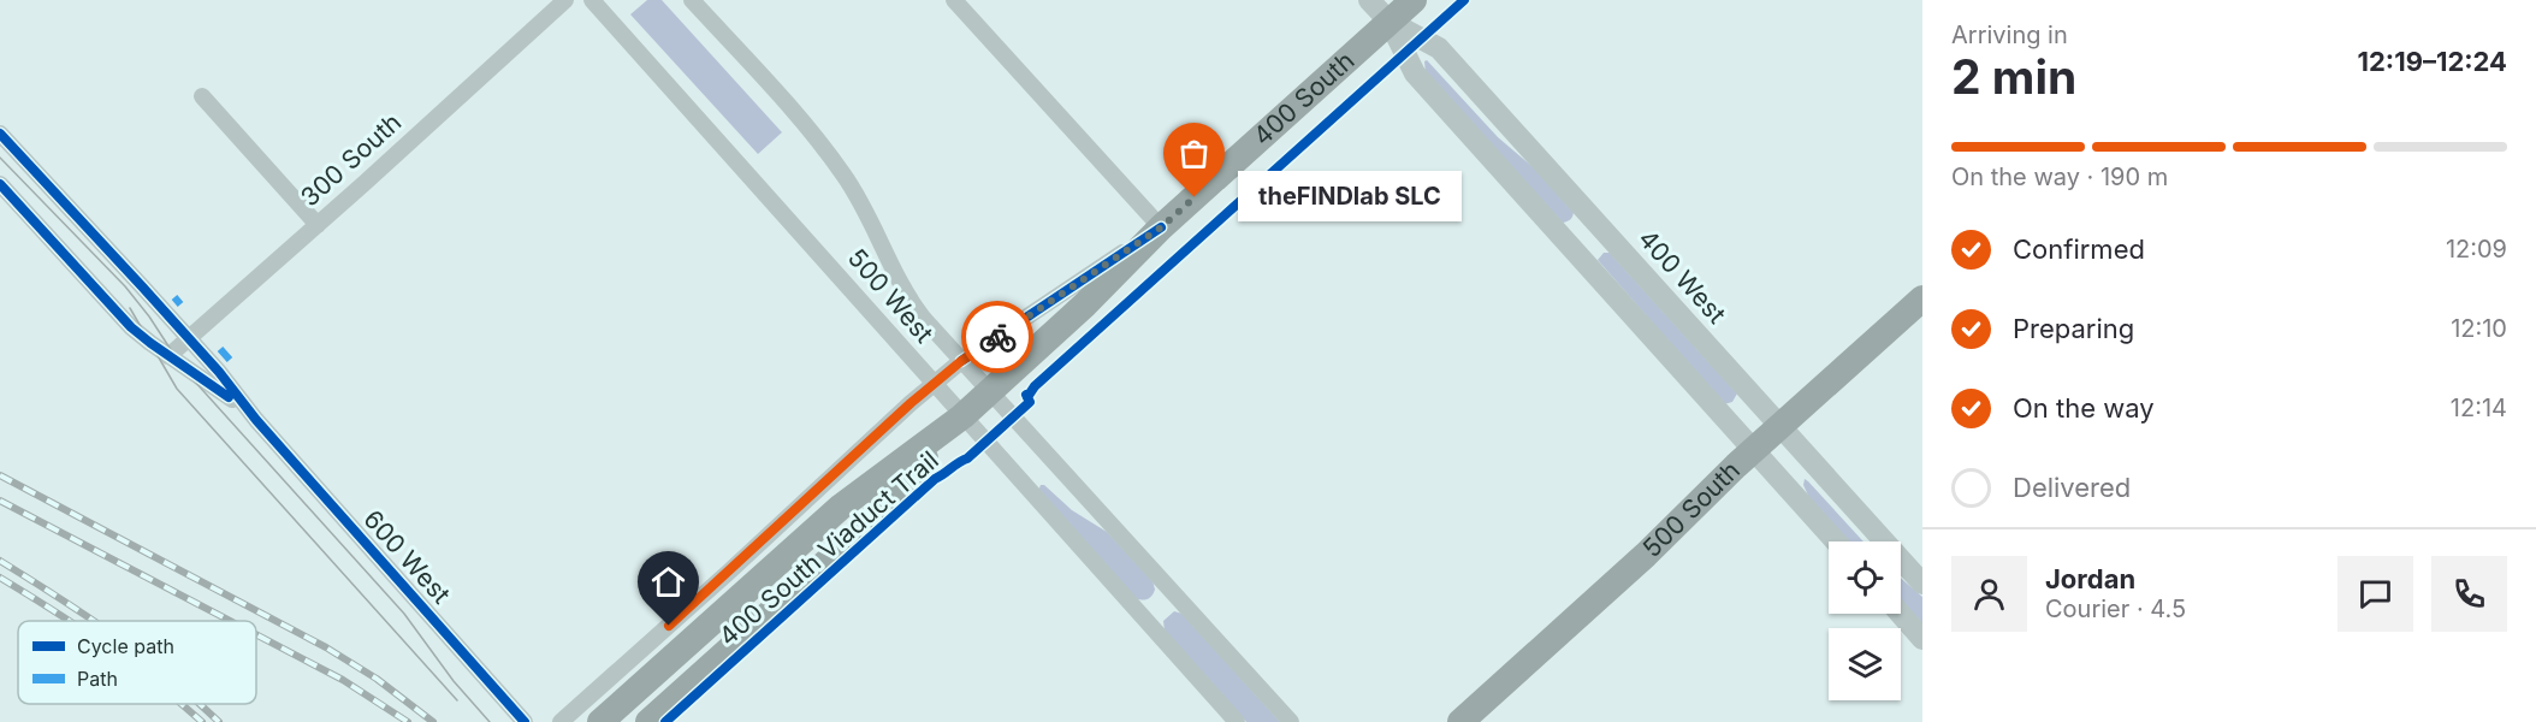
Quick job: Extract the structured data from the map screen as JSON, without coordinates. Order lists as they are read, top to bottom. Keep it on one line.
{"streets":{"main road":["400 South","500 South"],"street":["300 South","400 West","500 West","600 West"],"cycle path":["400 South Viaduct Trail"]},"crossings":[["400 South","400 West"],["400 South","500 West"],["300 South","600 West"],["400 West","500 South"]],"places":["theFINDlab SLC"],"legend":["Cycle path","Path"],"page":{"heading":["2 min","Arriving in","12:19–12:24"],"panel":["Jordan","Courier · 4.5"],"bar":"On the way · 190 m","bubble":"theFINDlab SLC","list":[["Confirmed","12:09"],["Preparing","12:10"],["On the way","12:14"],"Delivered"]}}
